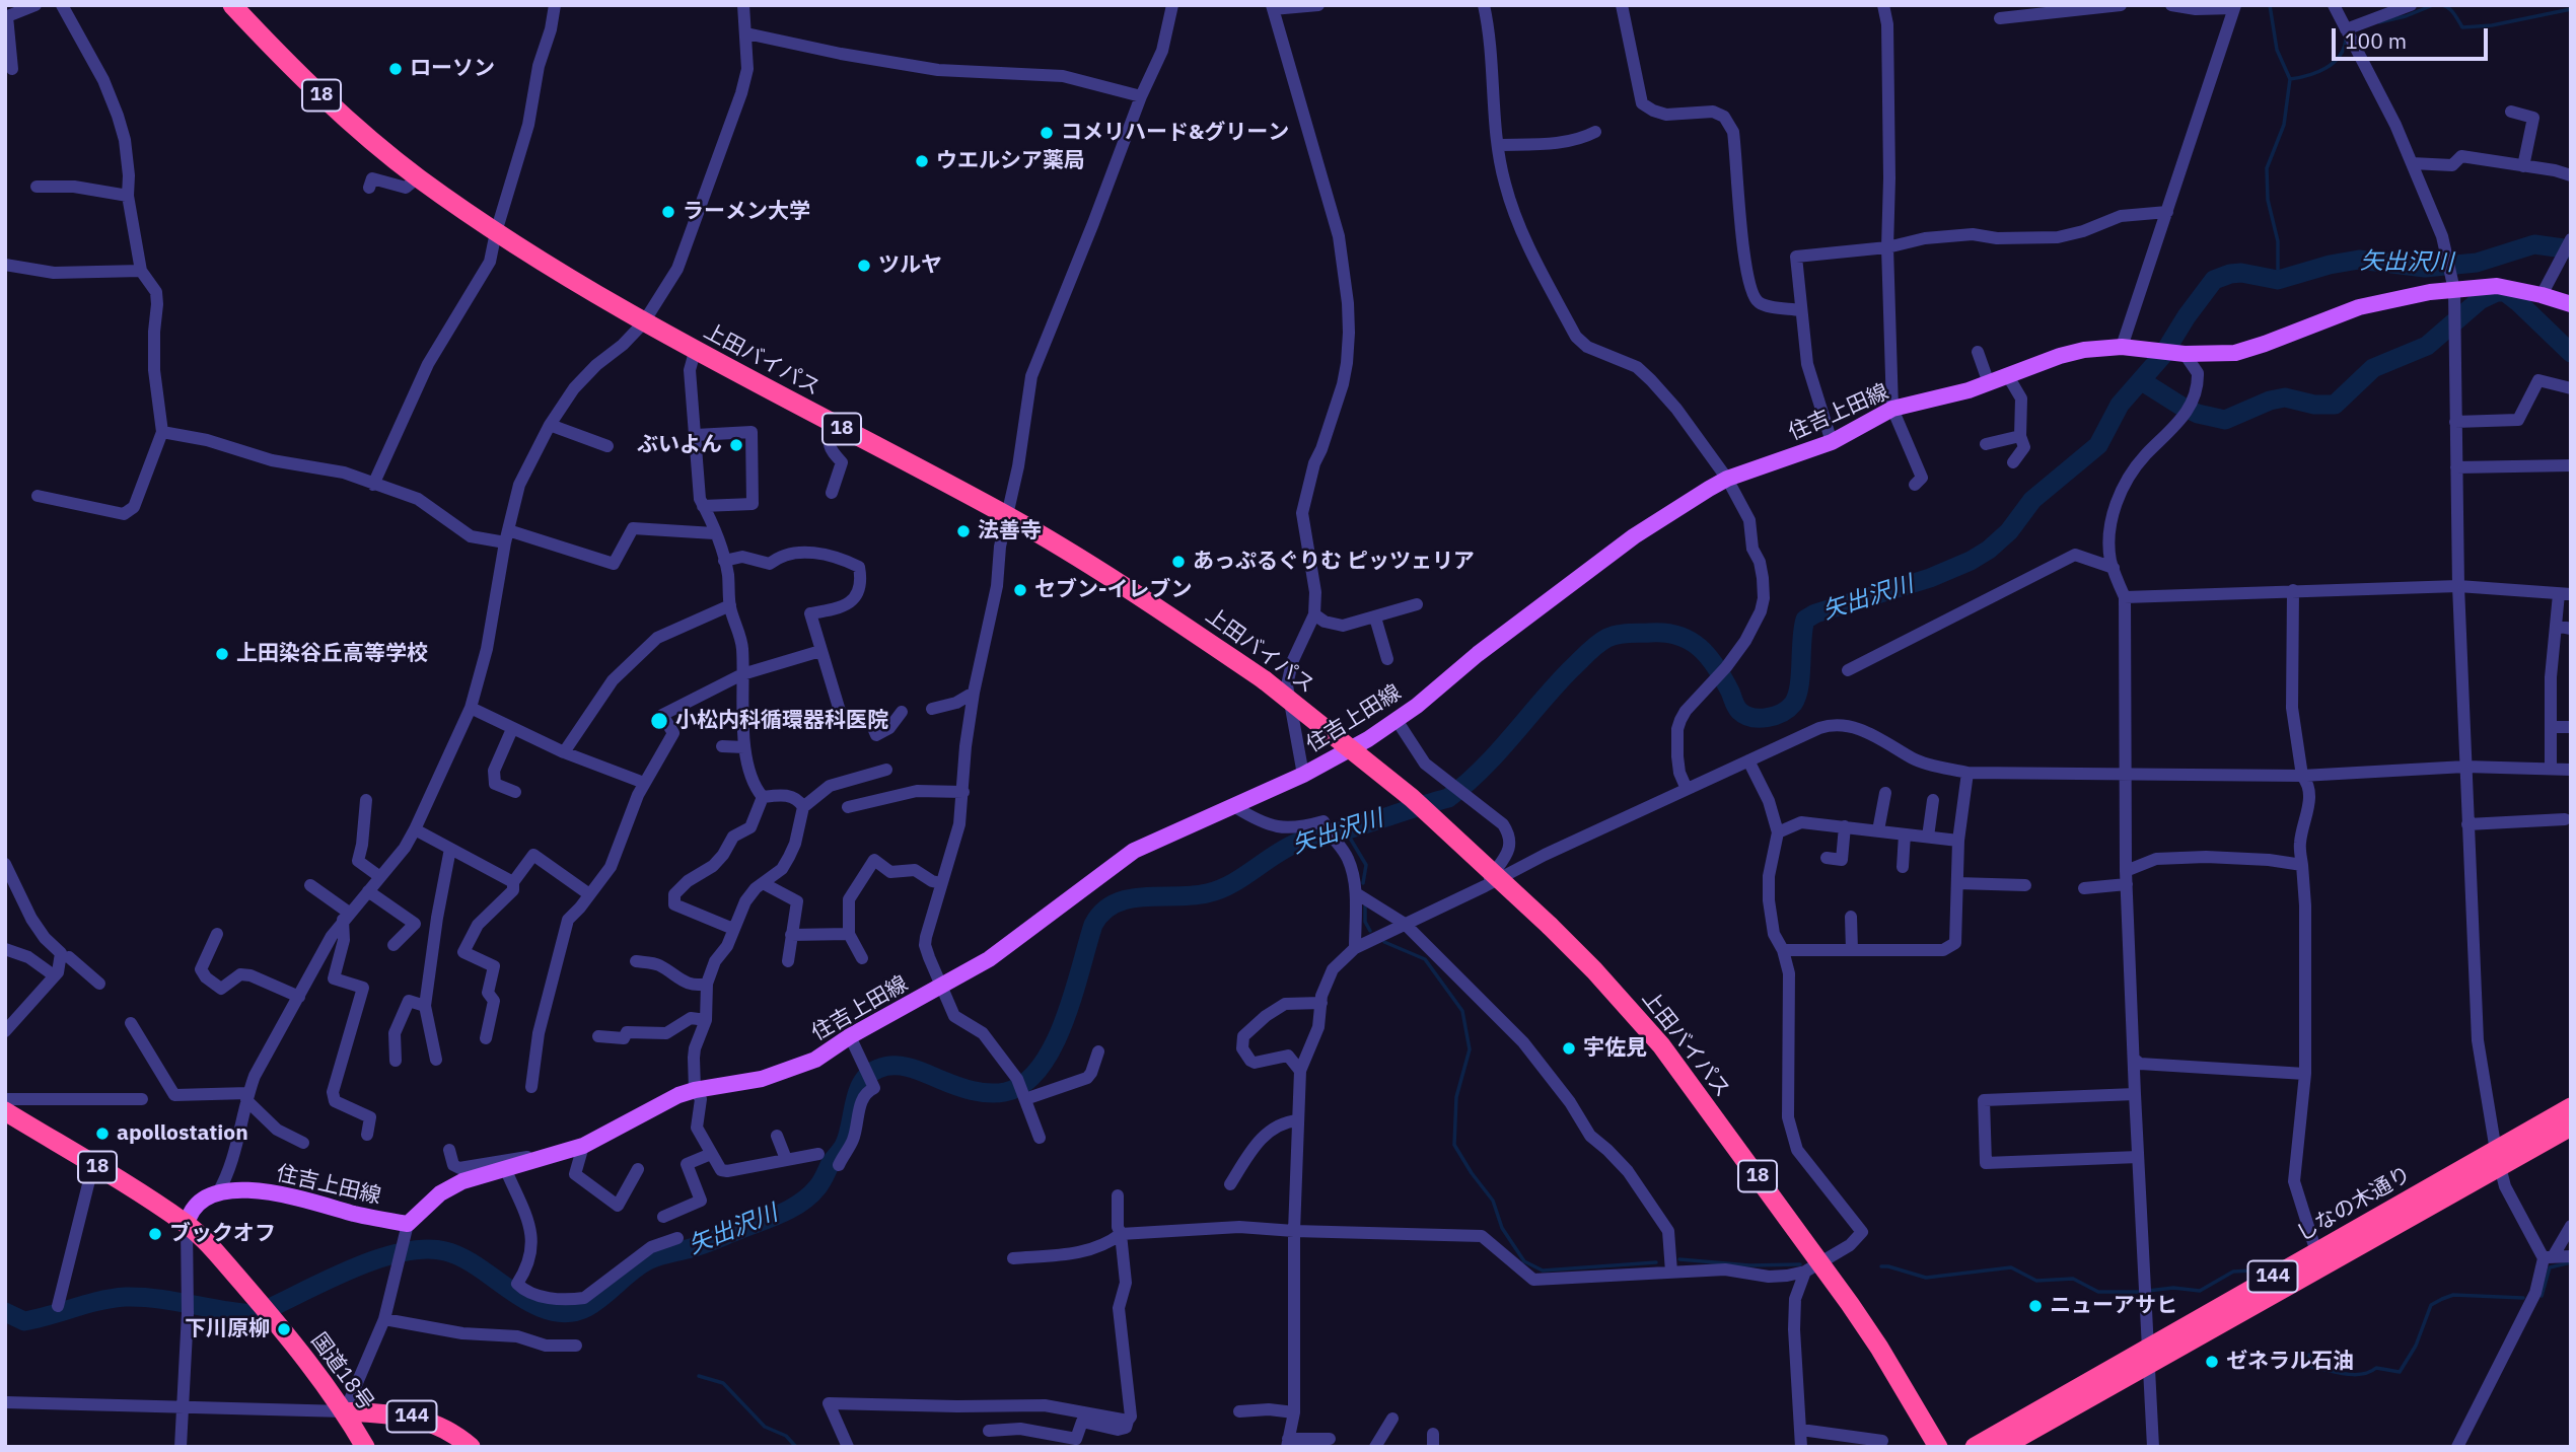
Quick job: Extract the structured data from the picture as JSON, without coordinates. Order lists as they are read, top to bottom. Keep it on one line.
{"streets":{"highway":["18","上田バイパス","しなの木通り","144","国道18号"],"main road":["住吉上田線"]},"crossings":[["18","国道18号"],["144","国道18号"]],"water":["矢出沢川"],"places":["ローソン","コメリハード&グリーン","ウエルシア薬局","ラーメン大学","ツルヤ","ぶいよん","法善寺","あっぷるぐりむ ピッツェリア","セブン-イレブン","上田染谷丘高等学校","小松内科循環器科医院","宇佐見","apollostation","ブックオフ","ニューアサヒ","下川原柳","ゼネラル石油"],"scale_bar":"100 m"}
